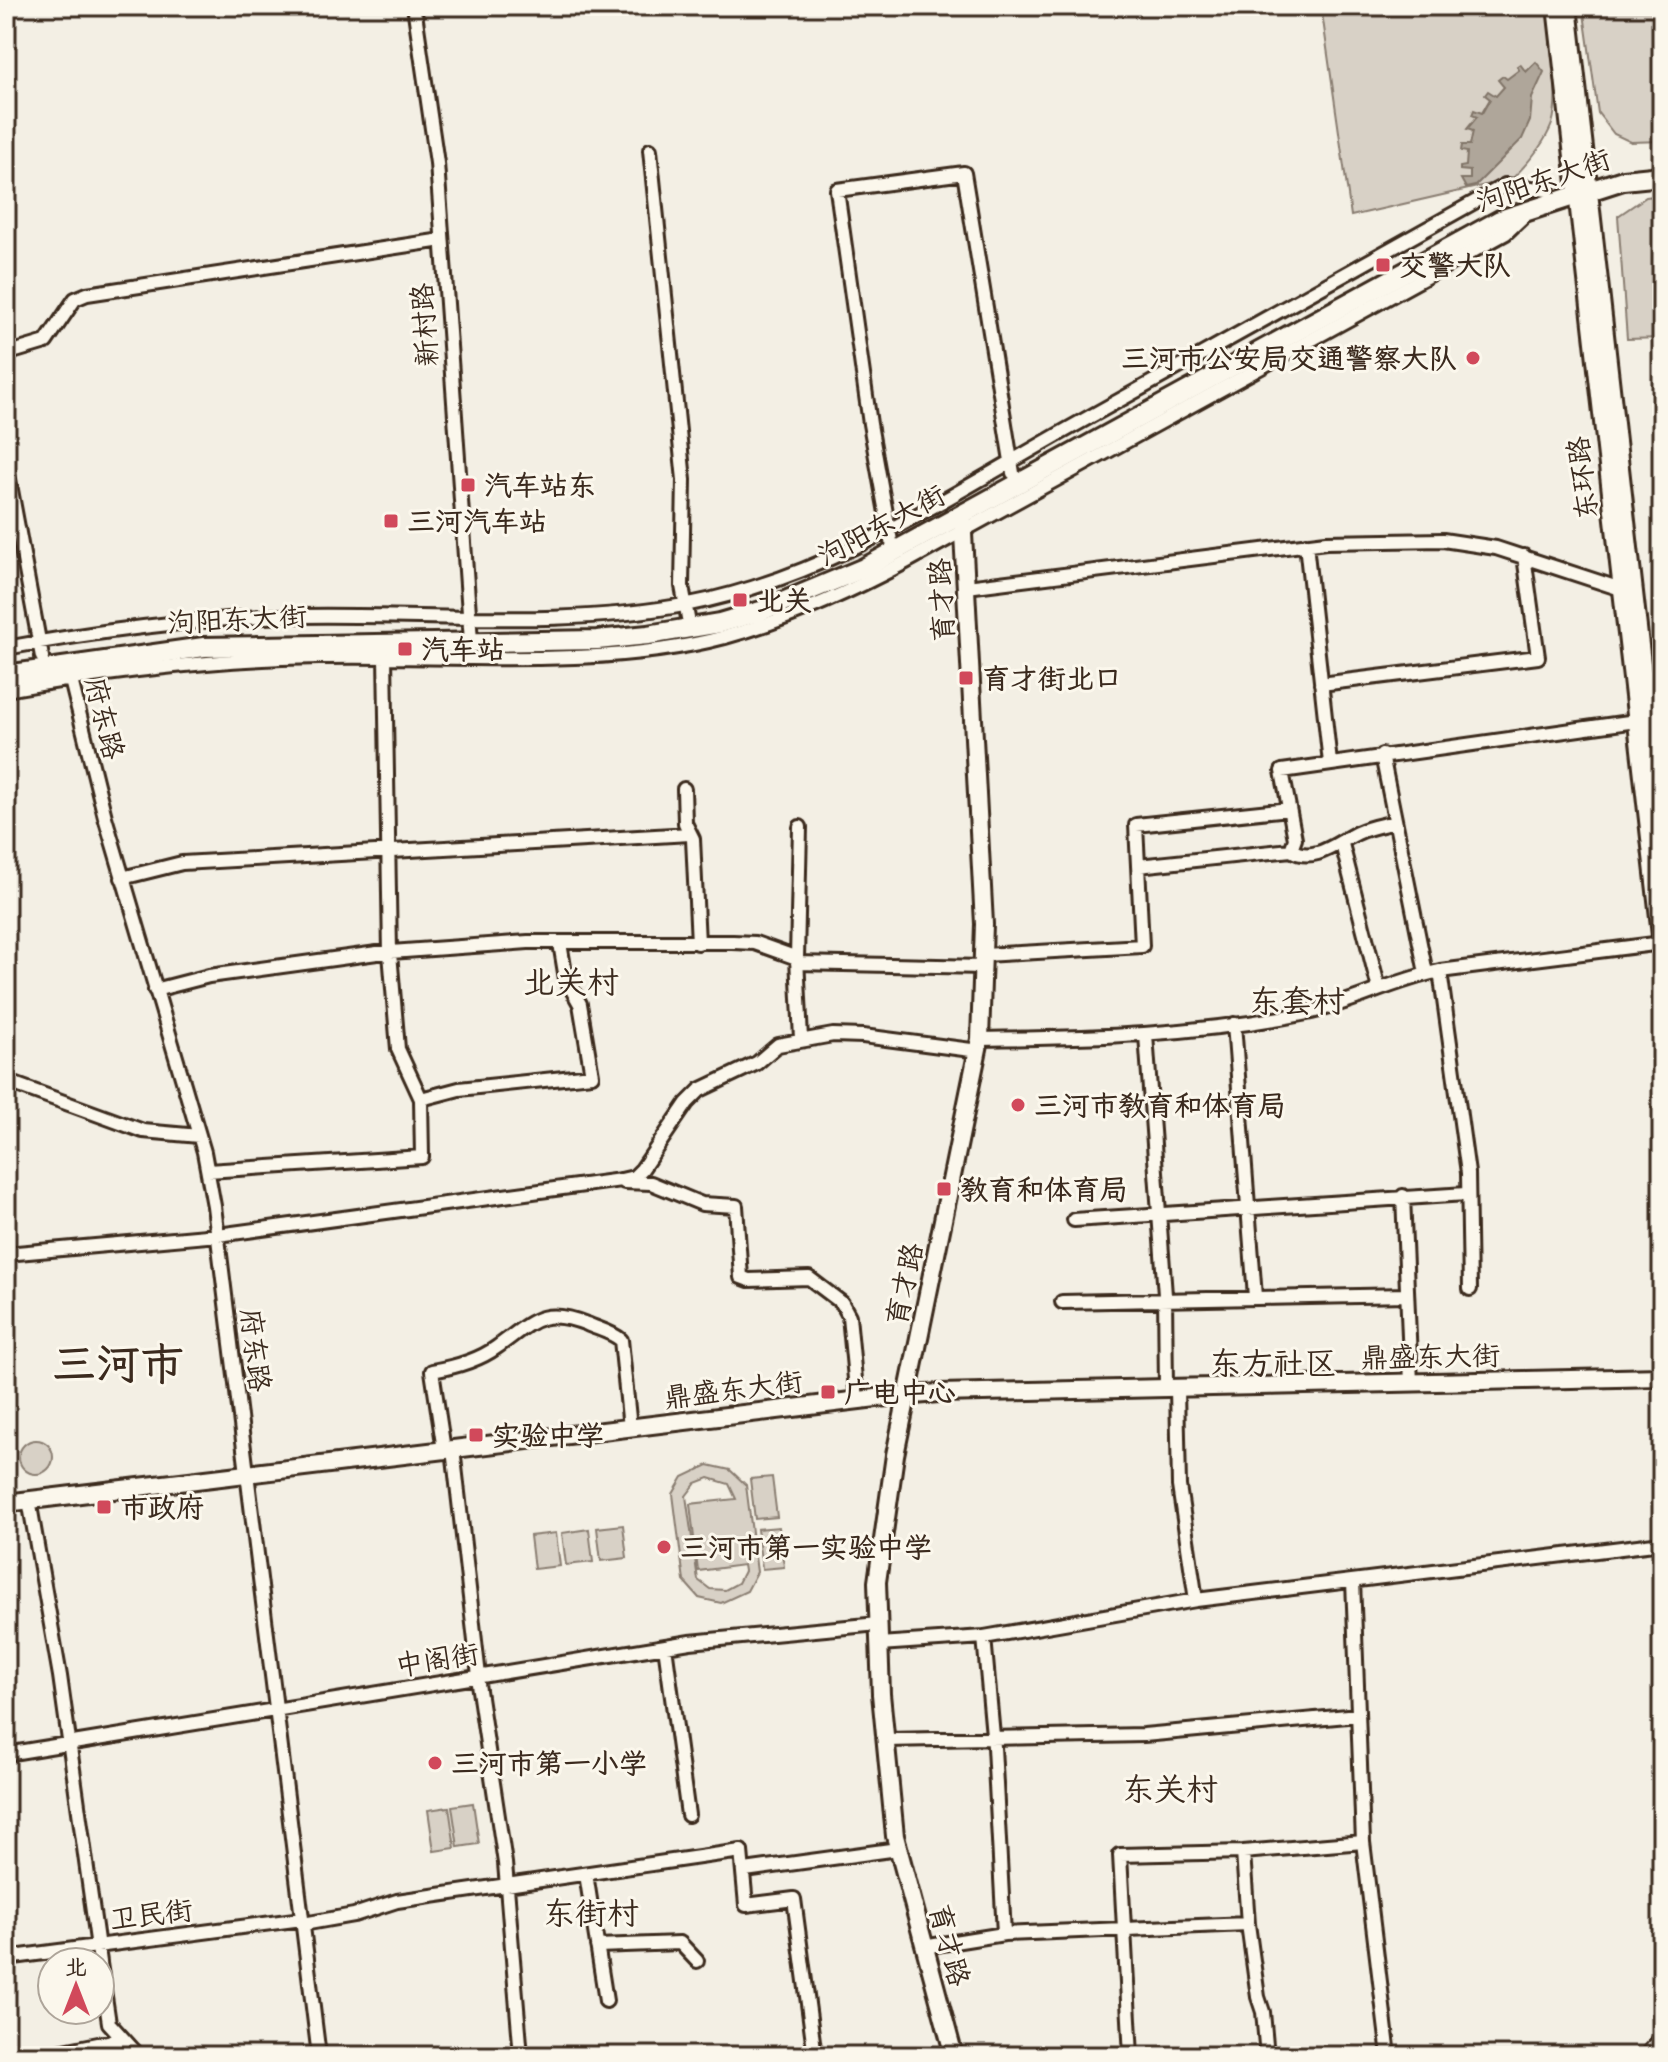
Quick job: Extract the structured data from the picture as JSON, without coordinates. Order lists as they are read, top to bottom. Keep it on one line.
{"streets":{"highway":["泃阳东大街"],"main road":["东环路","育才路","鼎盛东大街"],"street":["新村路","府东路","中阁街","卫民街"]},"crossings":[["泃阳东大街","新村路"],["泃阳东大街","东环路"],["泃阳东大街","育才路"],["泃阳东大街","府东路"],["育才路","鼎盛东大街"],["育才路","中阁街"],["府东路","鼎盛东大街"],["府东路","中阁街"],["府东路","卫民街"]],"districts":["北关村","东套村","东方社区","三河市","东关村","东街村"],"places":{"transit":["交警大队","汽车站东","三河汽车站","北关","汽车站","育才街北口","教育和体育局","广电中心","实验中学","市政府"],"other":["三河市公安局交通警察大队","三河市教育和体育局","三河市第一实验中学","三河市第一小学"]},"north":"top"}
